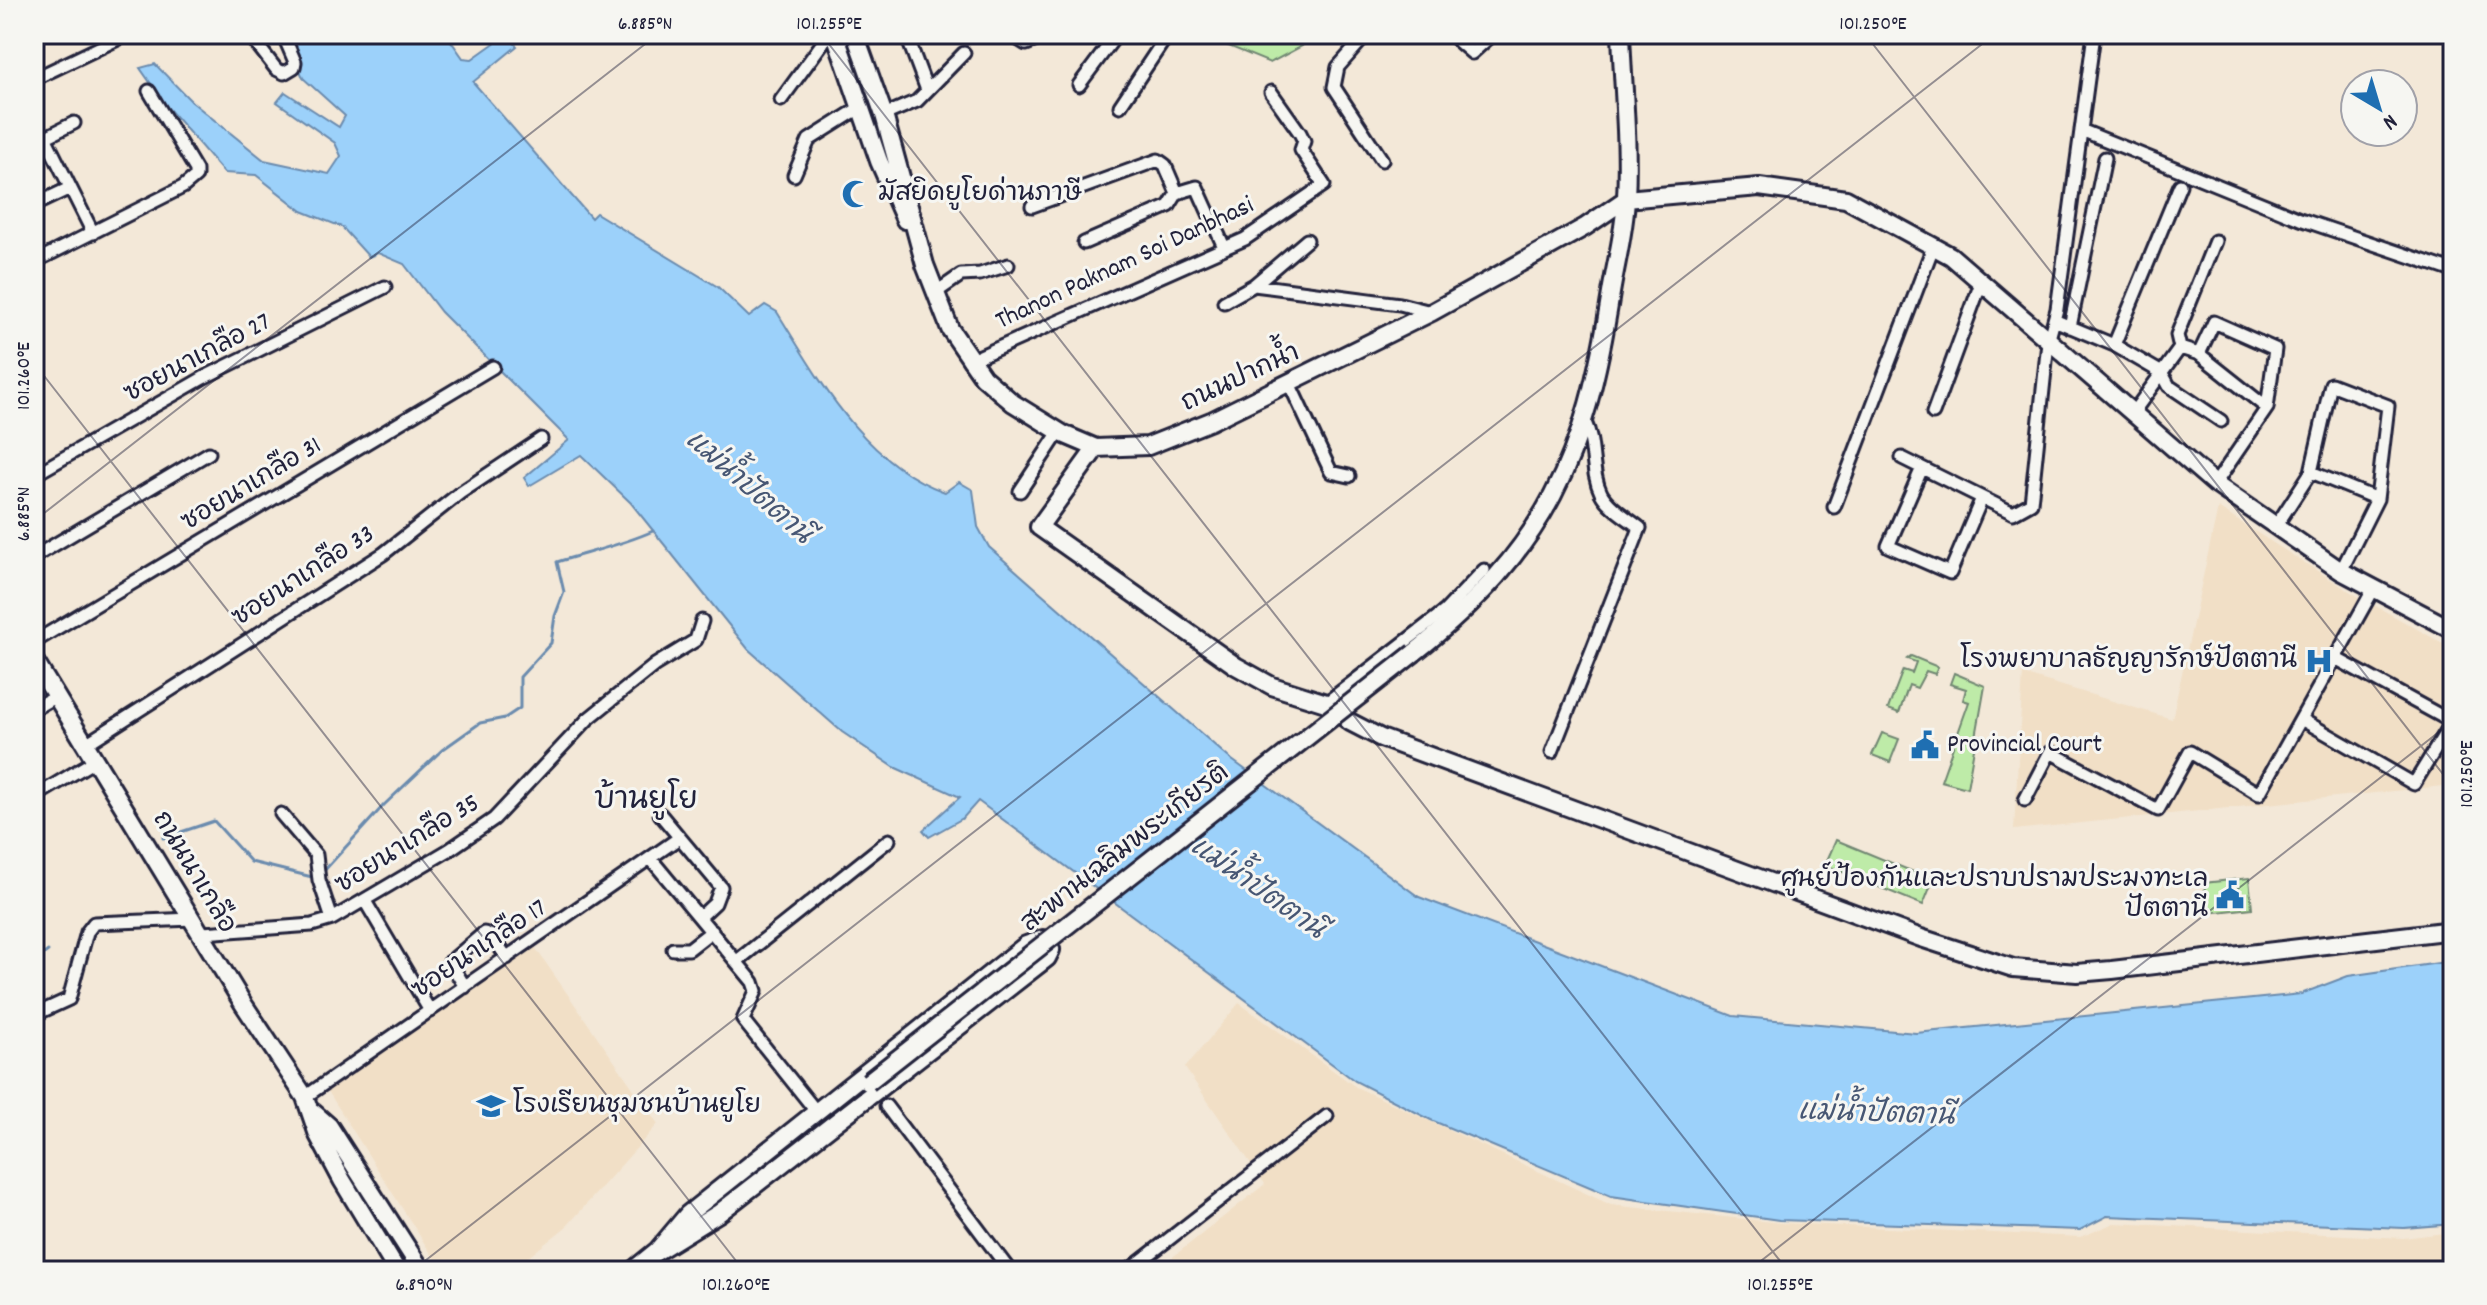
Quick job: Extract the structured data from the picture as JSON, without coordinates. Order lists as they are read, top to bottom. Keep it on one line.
{"streets":{"street":["Thanon Paknam Soi Danbhasi","ซอยนาเกลือ 27","ถนนปากน้ำ","ซอยนาเกลือ 31","ซอยนาเกลือ 33","ซอยนาเกลือ 35","สะพานเฉลิมพระเกียรติ","ถนนนาเกลือ","ซอยนาเกลือ 17"]},"crossings":[["Thanon Paknam Soi Danbhasi","ถนนปากน้ำ"],["ถนนปากน้ำ","สะพานเฉลิมพระเกียรติ"],["ซอยนาเกลือ 33","ถนนนาเกลือ"],["ซอยนาเกลือ 35","ถนนนาเกลือ"],["ถนนนาเกลือ","ซอยนาเกลือ 17"]],"districts":["บ้านยูโย"],"water":["แม่น้ำปัตตานี"],"places":{"mosque":["มัสยิดยูโยด่านภาษี"],"hospital":["โรงพยาบาลธัญญารักษ์ปัตตานี"],"public building":["Provincial Court","ศูนย์ป้องกันและปราบปรามประมงทะเล ปัตตานี"],"school or university":["โรงเรียนชุมชนบ้านยูโย"]},"north":"bottom right","coordinates":["6.885°N","101.255°E","101.250°E","101.260°E","6.890°N"]}
